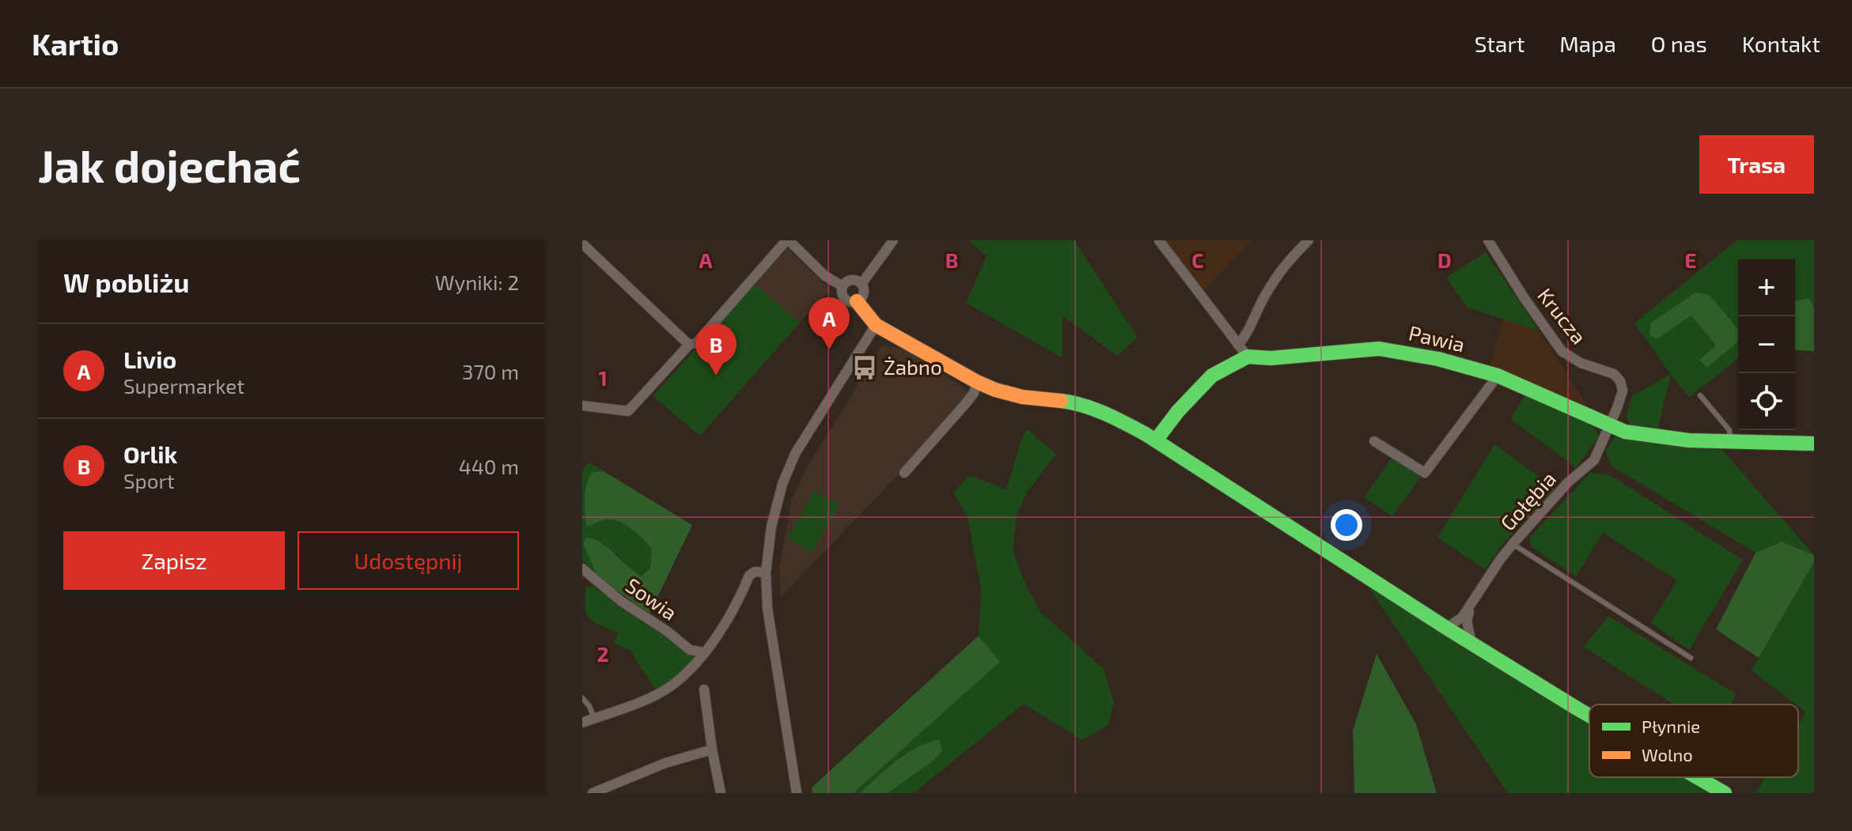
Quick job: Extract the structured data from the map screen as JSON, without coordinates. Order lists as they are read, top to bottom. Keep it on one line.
{"streets":{"street":["Krucza","Pawia","Gołębia","Sowia"]},"crossings":[["Krucza","Pawia"],["Krucza","Gołębia"],["Pawia","Gołębia"]],"places":{"bus stop":["Żabno"]},"legend":["Płynnie","Wolno"],"page":{"header":"Kartio","nav":["Start","Mapa","O nas","Kontakt"],"buttons":["Trasa",["Zapisz","Udostępnij"]],"title":"Jak dojechać","heading":["W pobliżu","Wyniki: 2"],"map_buttons":["+","−"],"pins":["A","B"],"list":[{"mark":"A","name":"Livio","note":"Supermarket","value":"370 m"},{"mark":"B","name":"Orlik","note":"Sport","value":"440 m"}]},"grid":{"columns":["A","B","C","D","E"],"rows":["1","2"]}}
